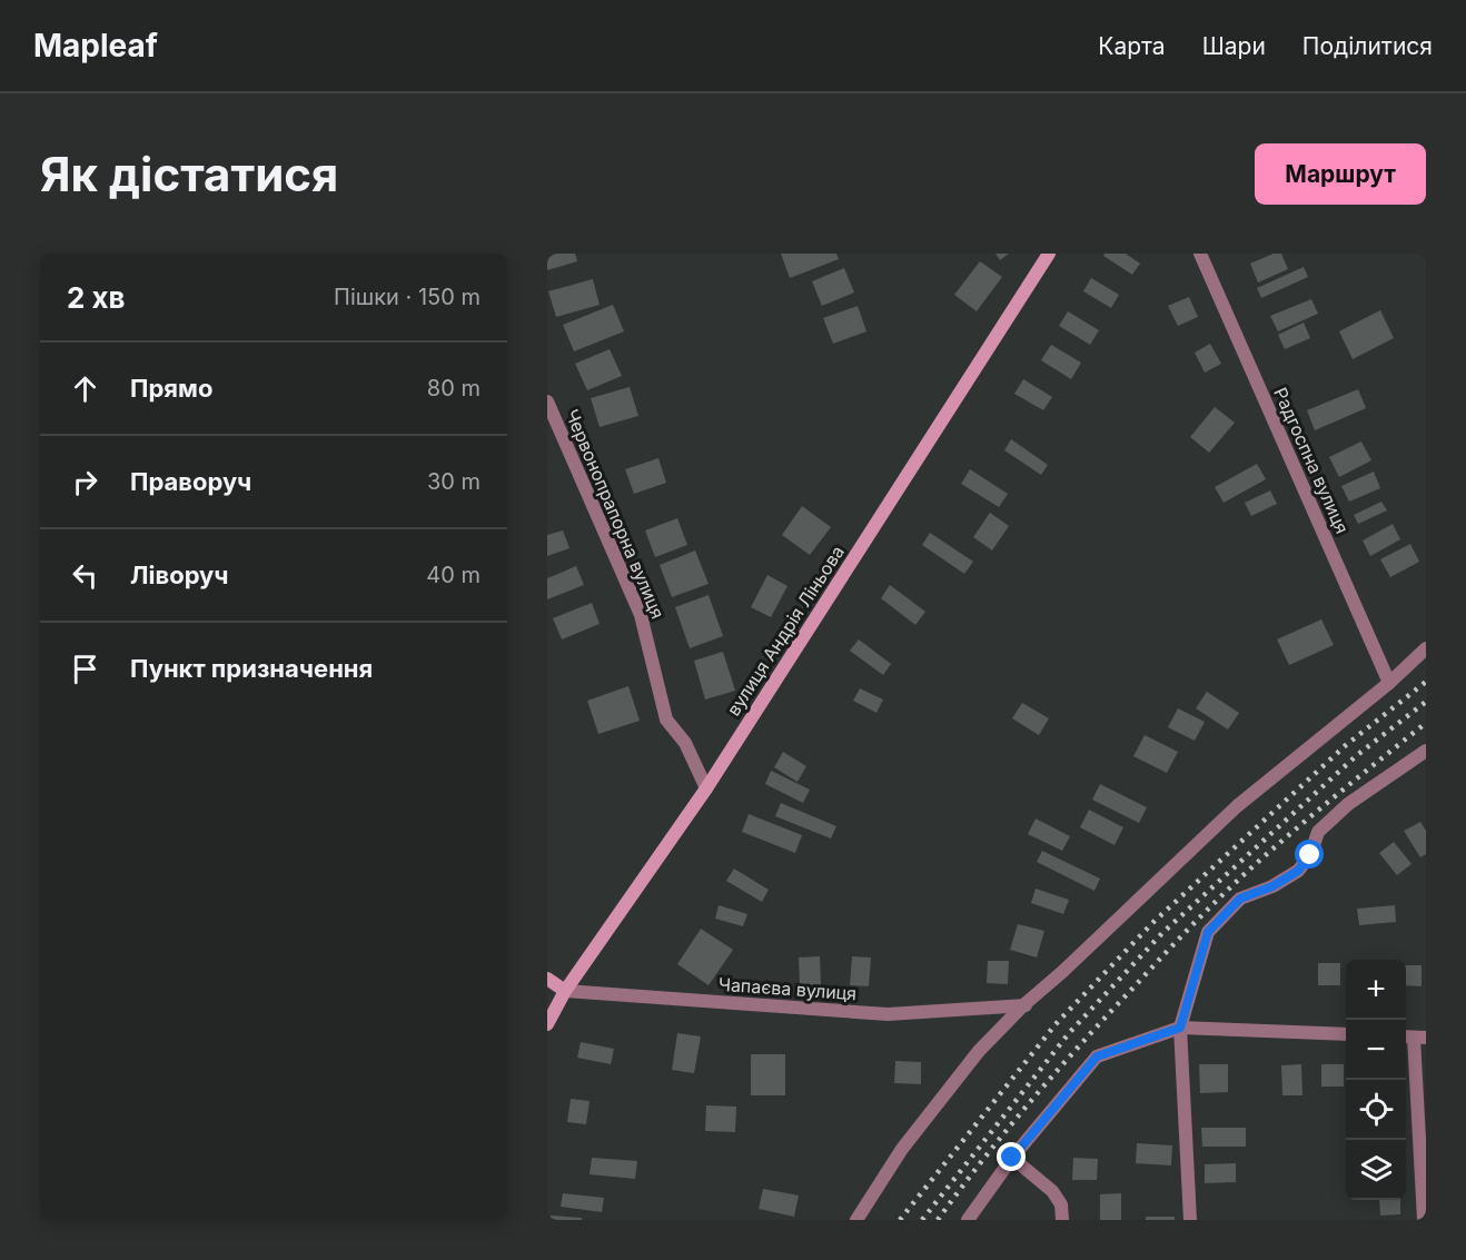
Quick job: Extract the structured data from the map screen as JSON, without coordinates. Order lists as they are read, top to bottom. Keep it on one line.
{"streets":{"street":["Радгоспна вулиця","Червонопрапорна вулиця","вулиця Андрія Ліньова","Чапаєва вулиця"]},"crossings":[["Червонопрапорна вулиця","вулиця Андрія Ліньова"],["вулиця Андрія Ліньова","Чапаєва вулиця"]],"page":{"header":"Mapleaf","nav":["Карта","Шари","Поділитися"],"buttons":"Маршрут","title":"Як дістатися","heading":["2 хв","Пішки · 150 m"],"list":[["Прямо","80 m"],["Праворуч","30 m"],["Ліворуч","40 m"],"Пункт призначення"],"map_buttons":["+","−"]}}
